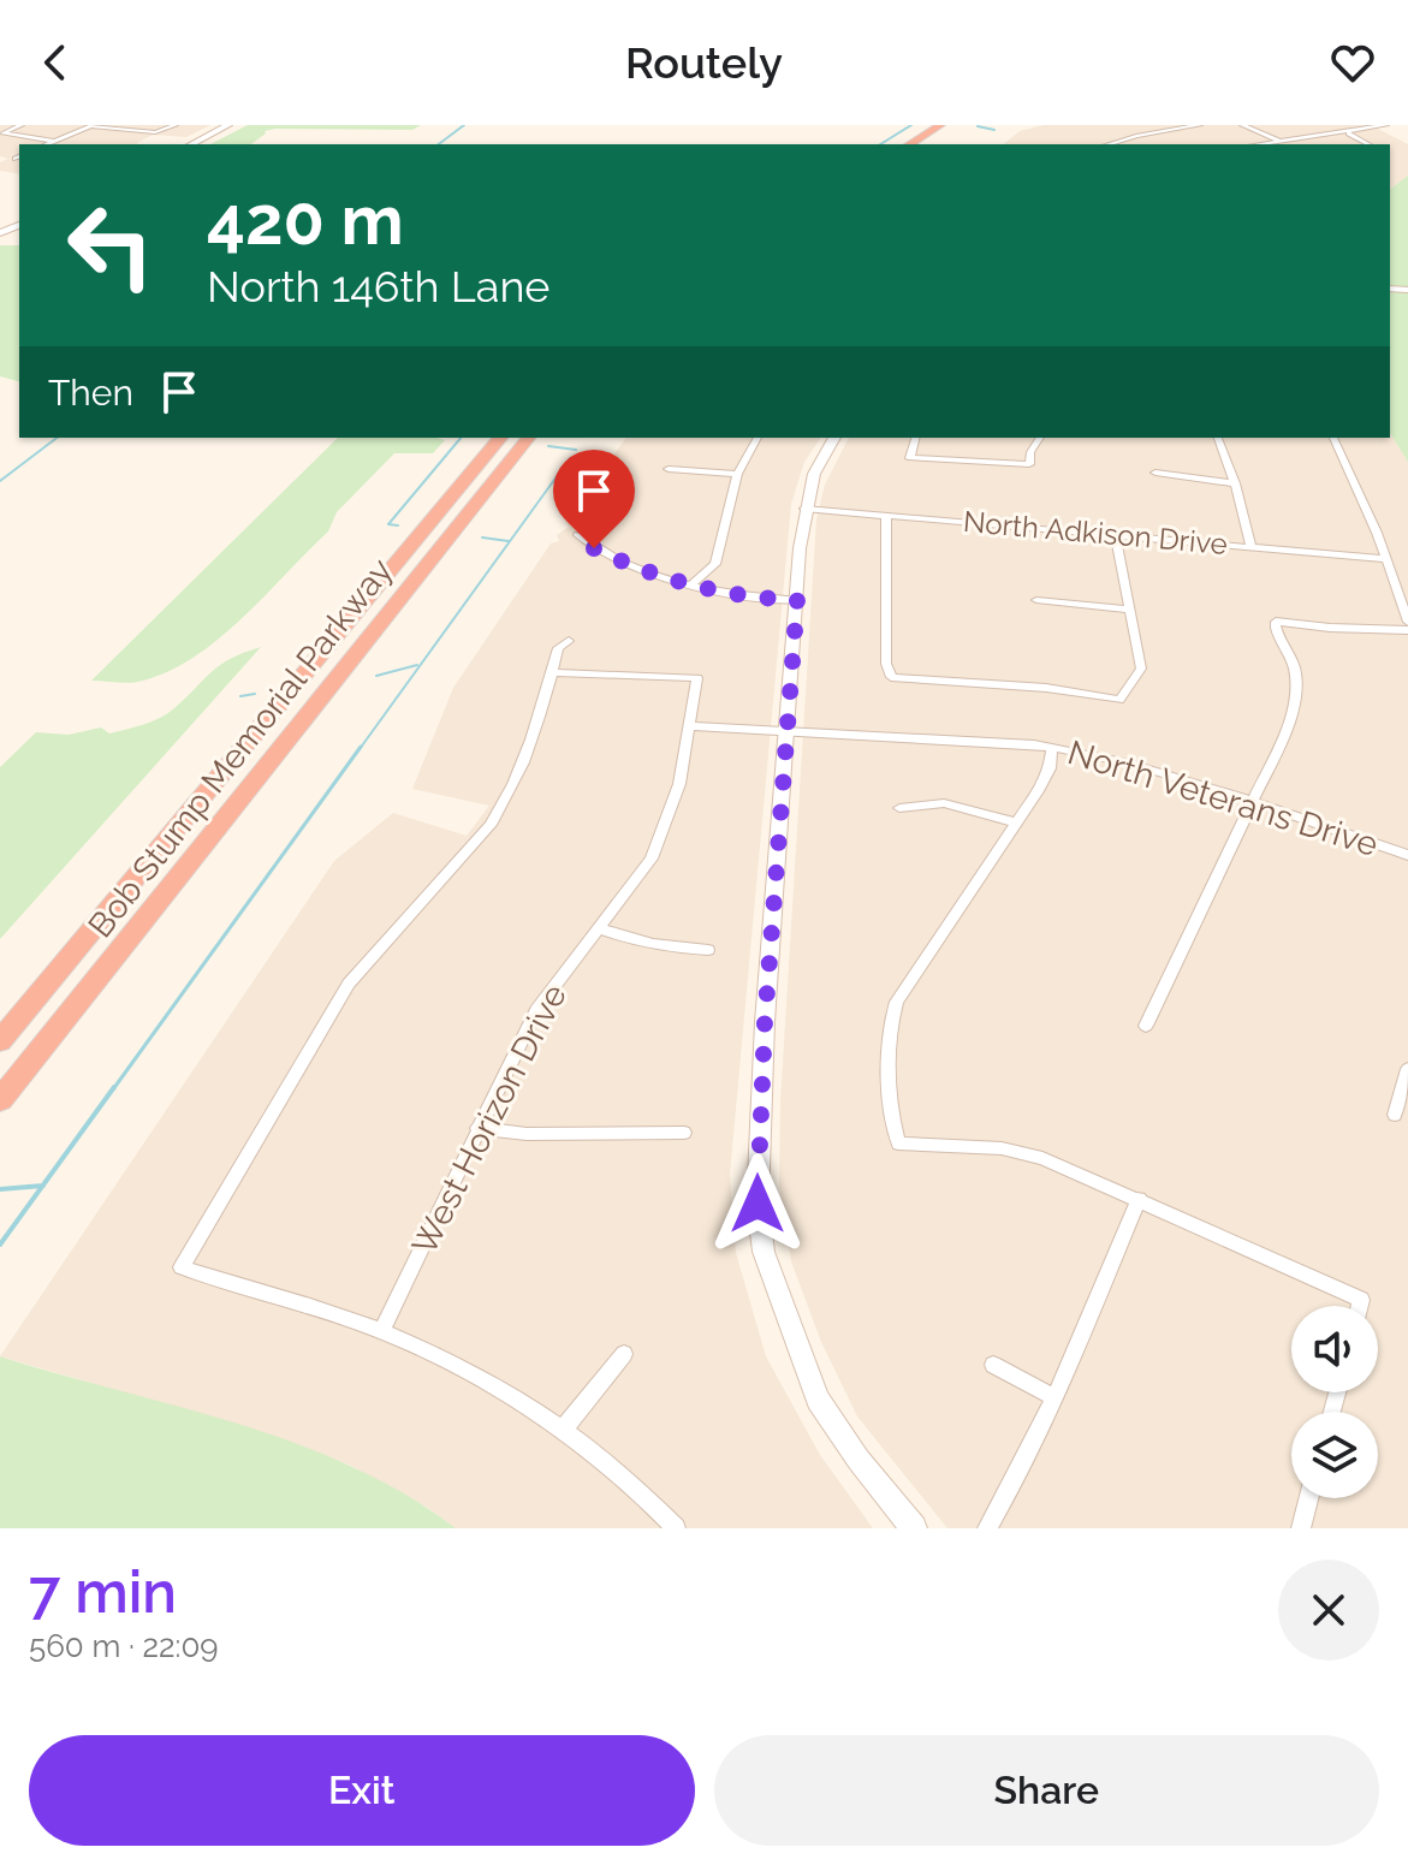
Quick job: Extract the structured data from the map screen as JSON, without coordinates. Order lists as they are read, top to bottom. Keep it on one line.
{"streets":{"highway":["Bob Stump Memorial Parkway"],"street":["North Adkison Drive","North Veterans Drive","West Horizon Drive"]},"crossings":[["North Veterans Drive","West Horizon Drive"]],"page":{"header":"Routely","turn":["420 m","North 146th Lane"],"then":"Then","heading":["7 min","560 m · 22:09"],"buttons":["Exit","Share"]}}
